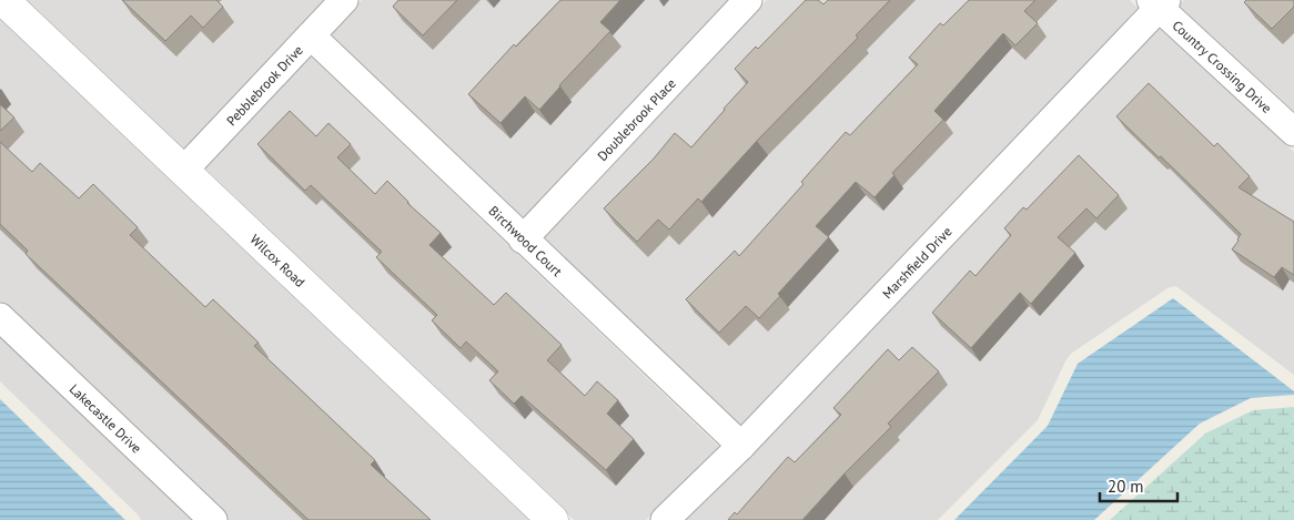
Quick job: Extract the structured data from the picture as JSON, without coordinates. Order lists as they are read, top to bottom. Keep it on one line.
{"streets":{"street":["Country Crossing Drive","Pebblebrook Drive","Doublebrook Place","Birchwood Court","Wilcox Road","Marshfield Drive","Lakecastle Drive"]},"crossings":[["Country Crossing Drive","Marshfield Drive"],["Pebblebrook Drive","Birchwood Court"],["Pebblebrook Drive","Wilcox Road"],["Doublebrook Place","Birchwood Court"],["Birchwood Court","Marshfield Drive"]],"scale_bar":"20 m"}
